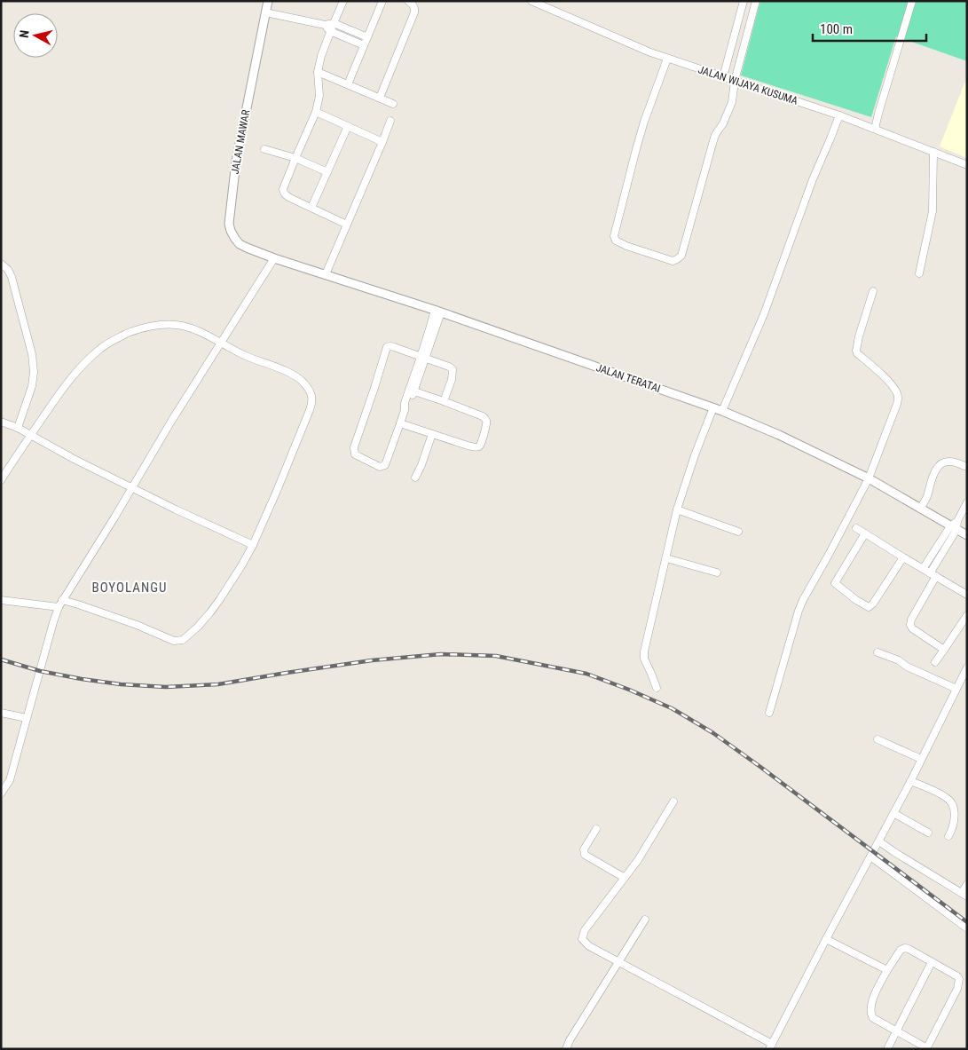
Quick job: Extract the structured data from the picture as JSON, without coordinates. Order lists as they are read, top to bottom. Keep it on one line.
{"streets":{"street":["JALAN WIJAYA KUSUMA","JALAN MAWAR","JALAN TERATAI"]},"crossings":[["JALAN MAWAR","JALAN TERATAI"]],"districts":["BOYOLANGU"],"scale_bar":"100 m","north":"left"}
